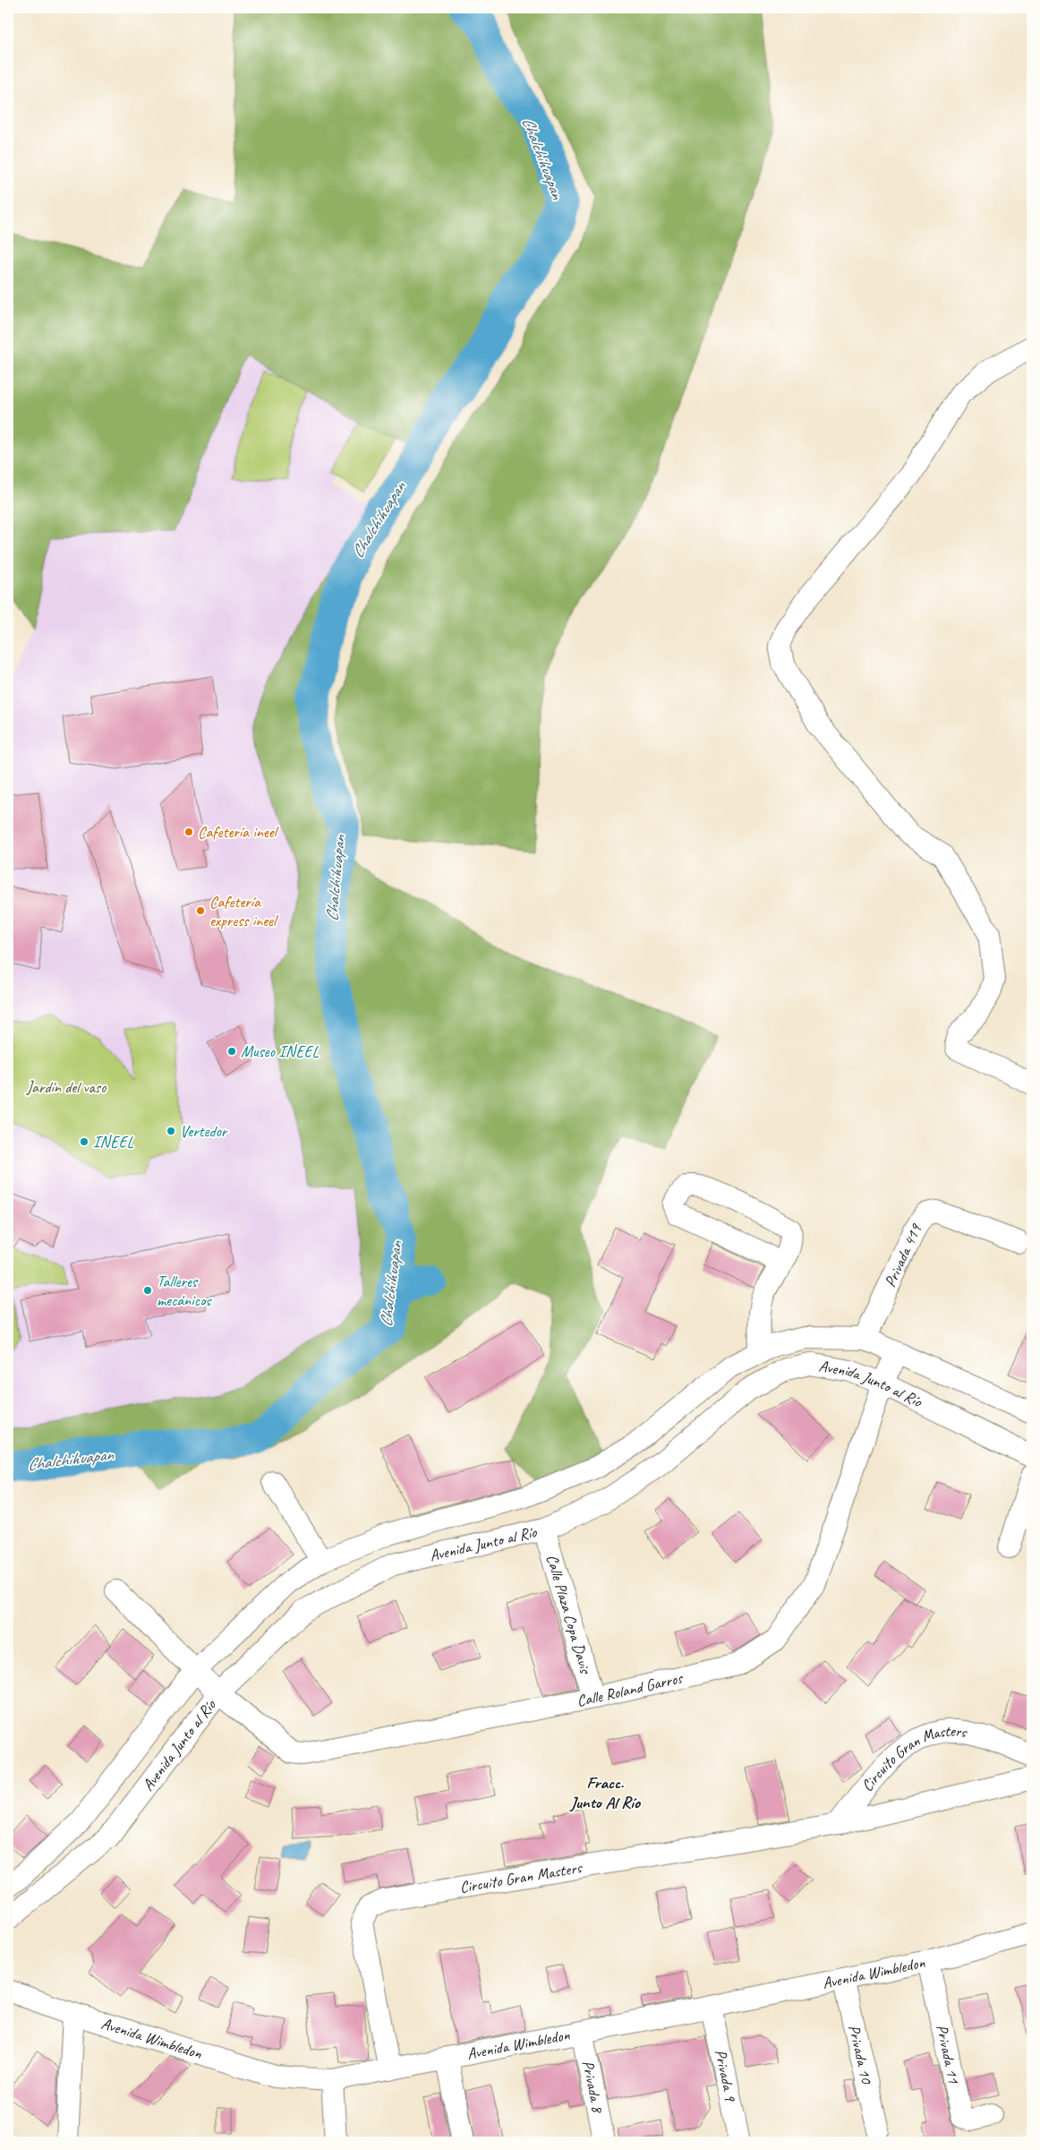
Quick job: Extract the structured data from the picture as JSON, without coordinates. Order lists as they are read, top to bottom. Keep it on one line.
{"streets":{"street":["Privada 419","Avenida Junto al Río","Calle Plaza Copa Davis","Calle Roland Garros","Circuito Gran Masters","Avenida Wimbledon","Privada 11","Privada 10","Privada 9","Privada 8"]},"crossings":[["Privada 419","Avenida Junto al Río"],["Avenida Junto al Río","Calle Plaza Copa Davis"],["Avenida Junto al Río","Calle Roland Garros"],["Calle Plaza Copa Davis","Calle Roland Garros"],["Circuito Gran Masters","Avenida Wimbledon"],["Avenida Wimbledon","Privada 11"],["Avenida Wimbledon","Privada 10"],["Avenida Wimbledon","Privada 9"],["Avenida Wimbledon","Privada 8"]],"districts":["Fracc. Junto Al Río"],"water":["Chalchihuapan"],"parks":["Jardín del vaso"],"places":["Cafetería ineel","Cafetería express ineel","Museo INEEL","Vertedor","INEEL","Talleres mecánicos"]}
